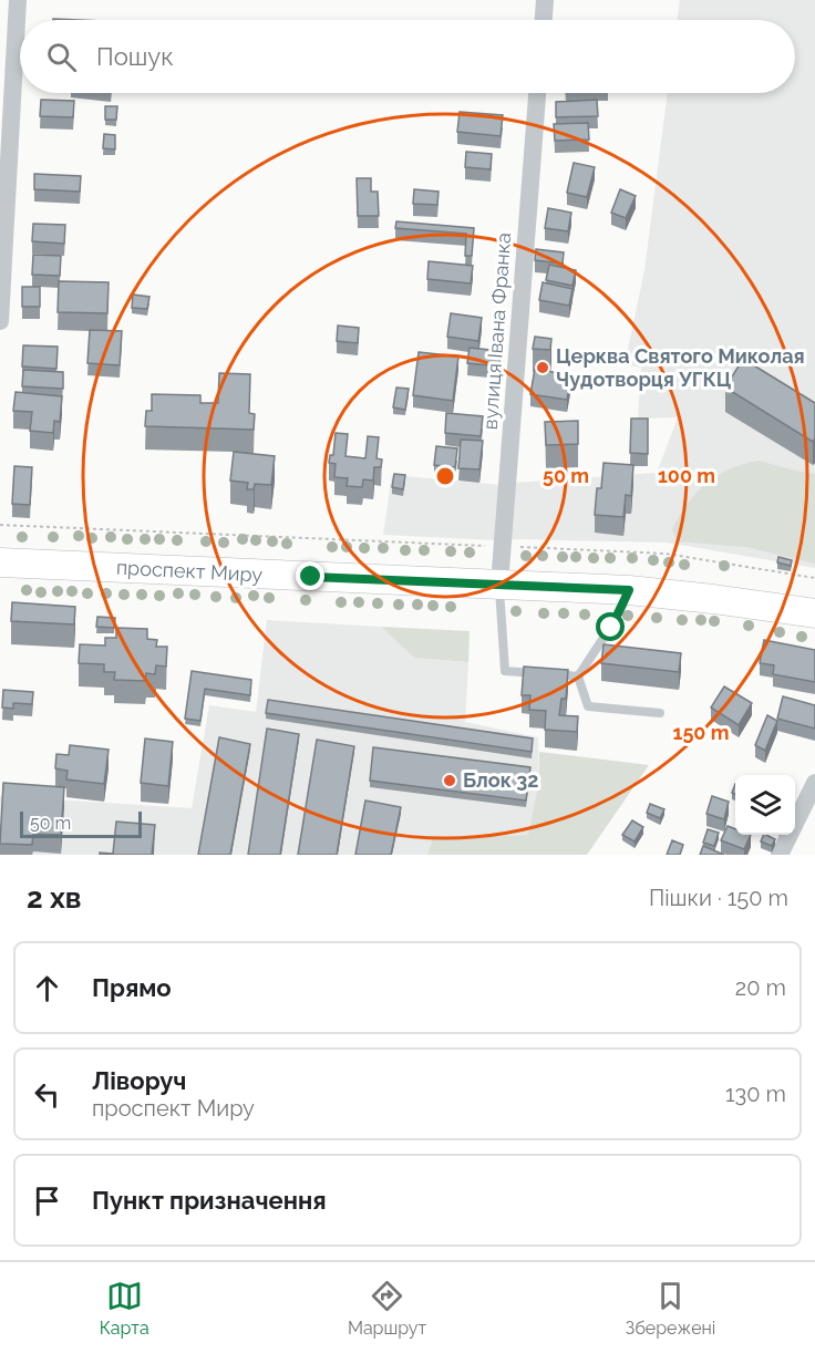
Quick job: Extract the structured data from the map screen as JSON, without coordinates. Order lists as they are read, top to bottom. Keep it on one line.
{"streets":{"main road":["проспект Миру"],"street":["вулиця Івана Франка"]},"crossings":[["вулиця Івана Франка","проспект Миру"]],"places":["Церква Святого Миколая Чудотворця УГКЦ","Блок 32"],"scale_bar":"50 m","page":{"search":"Пошук","scale":"50 m","heading":["2 хв","Пішки · 150 m"],"list":[["Прямо","20 m"],["Ліворуч","проспект Миру","130 m"],"Пункт призначення"],"nav":["Карта","Маршрут","Збережені"]},"rings":["50 m","100 m","150 m"]}
